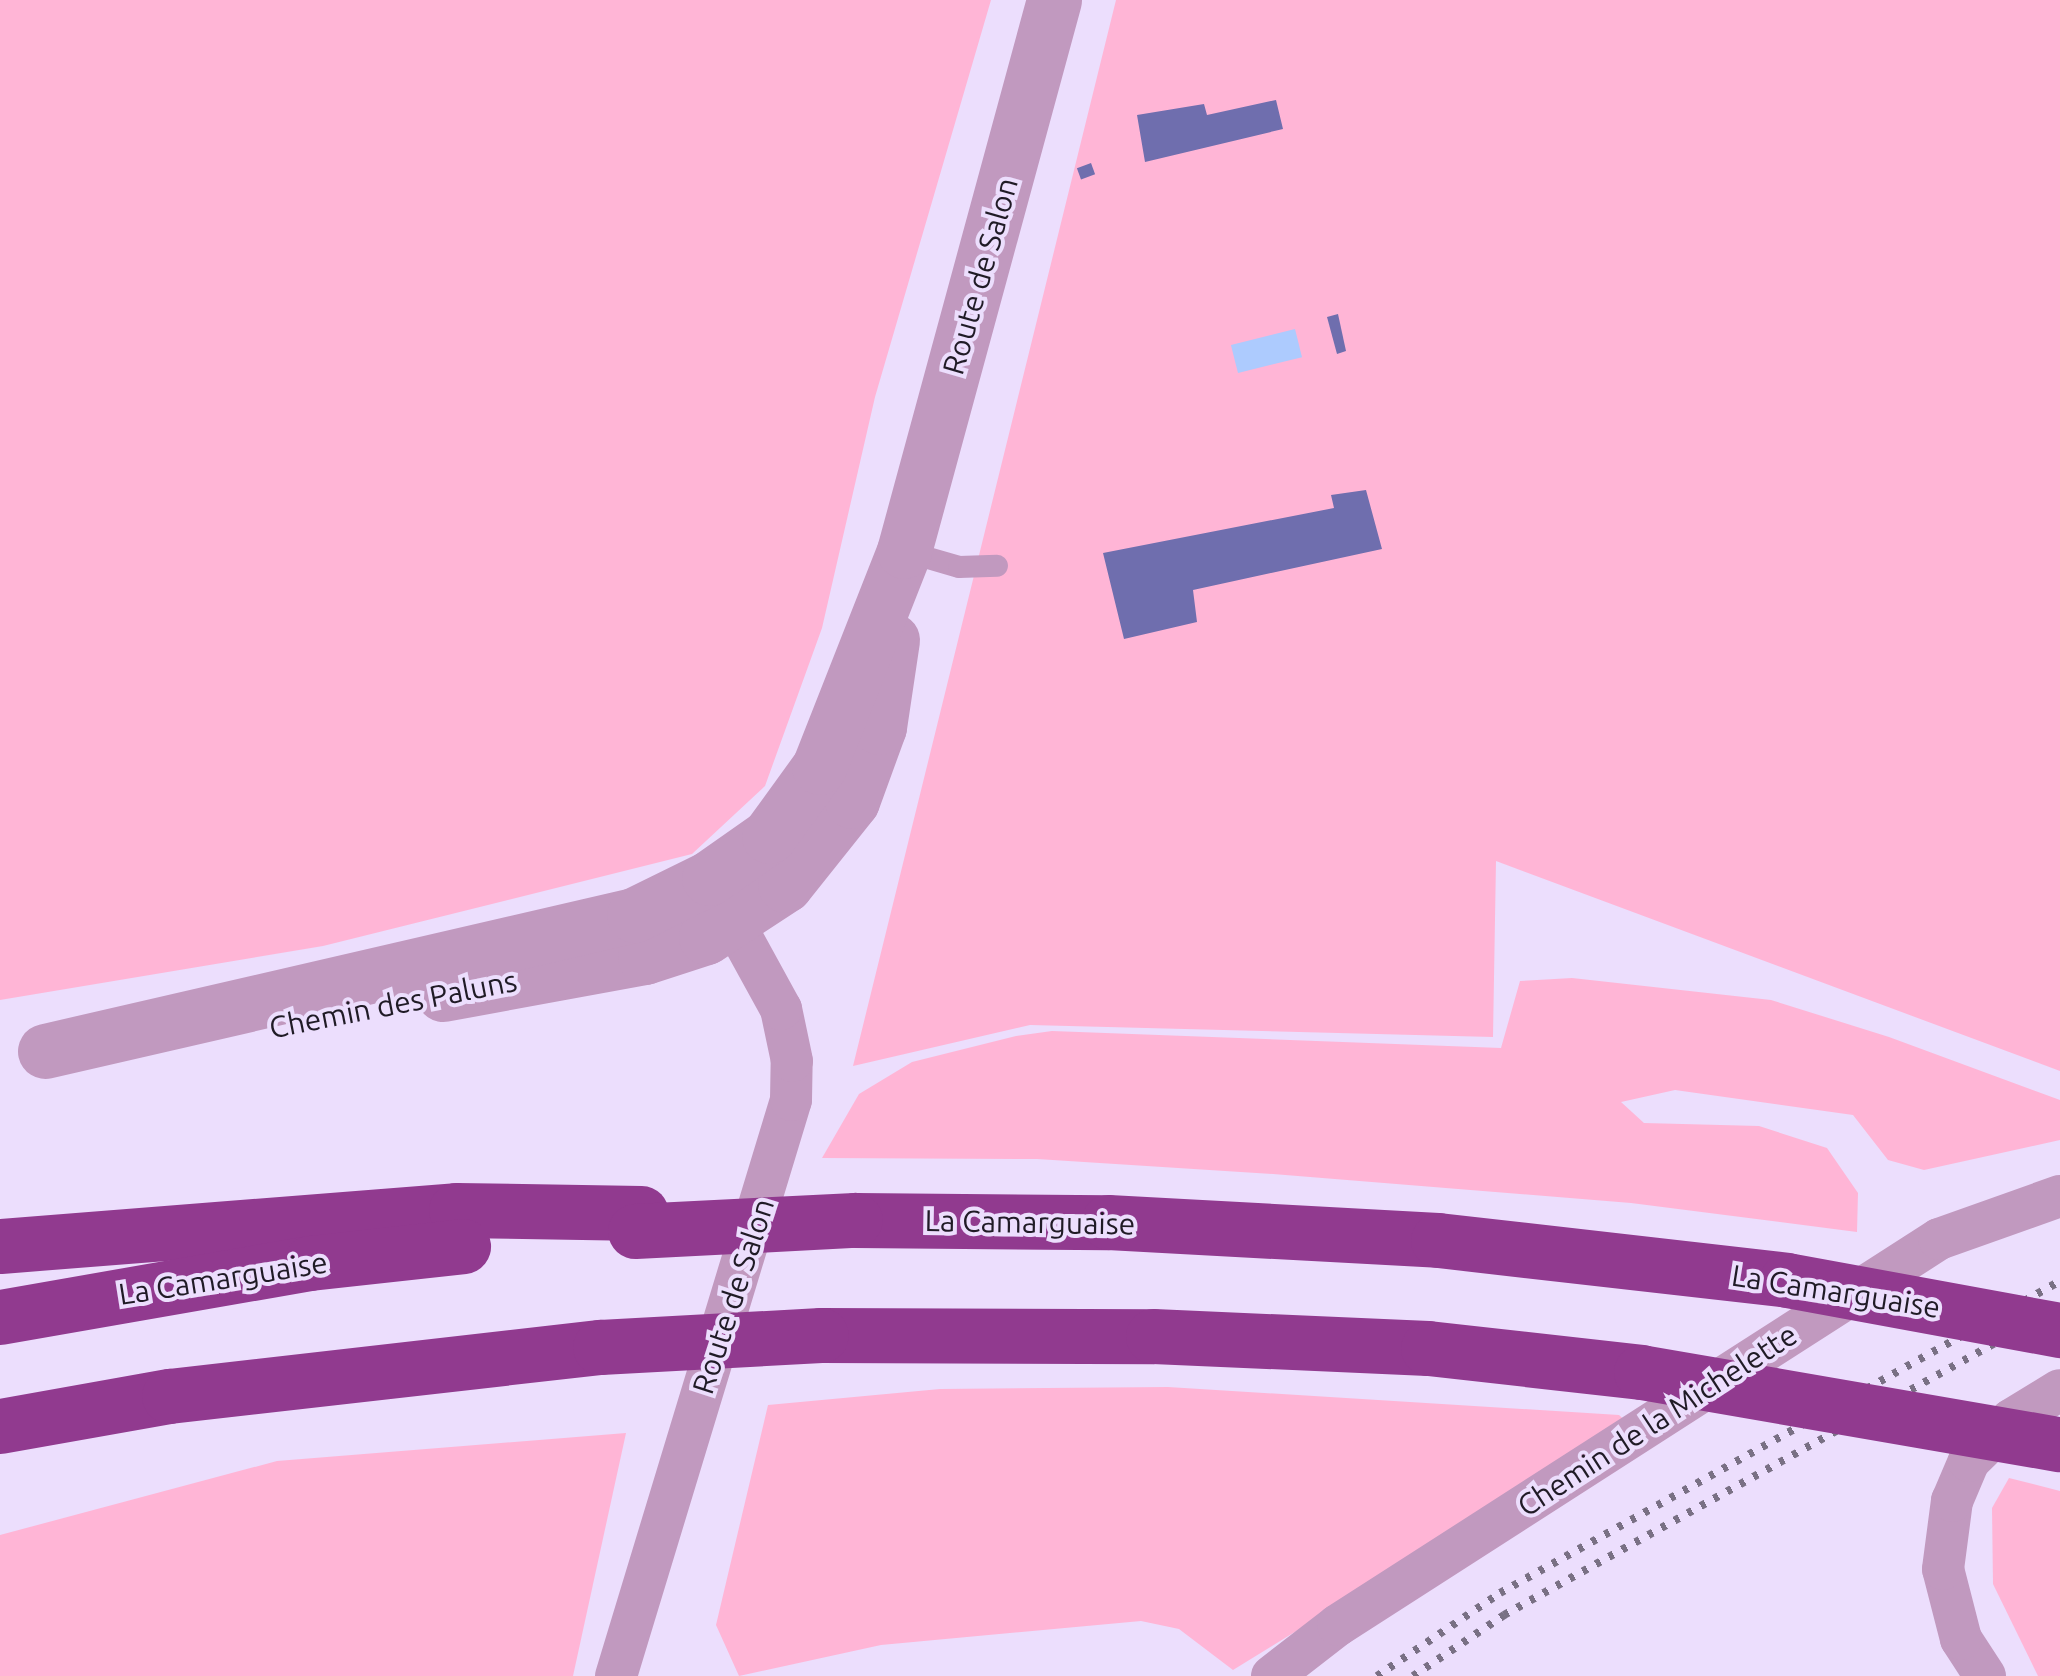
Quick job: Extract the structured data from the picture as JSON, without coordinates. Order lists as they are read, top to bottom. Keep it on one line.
{"streets":{"highway":["La Camarguaise"],"street":["Route de Salon","Chemin des Paluns","Chemin de la Michelette"]},"crossings":[["Route de Salon","Chemin des Paluns"]]}
